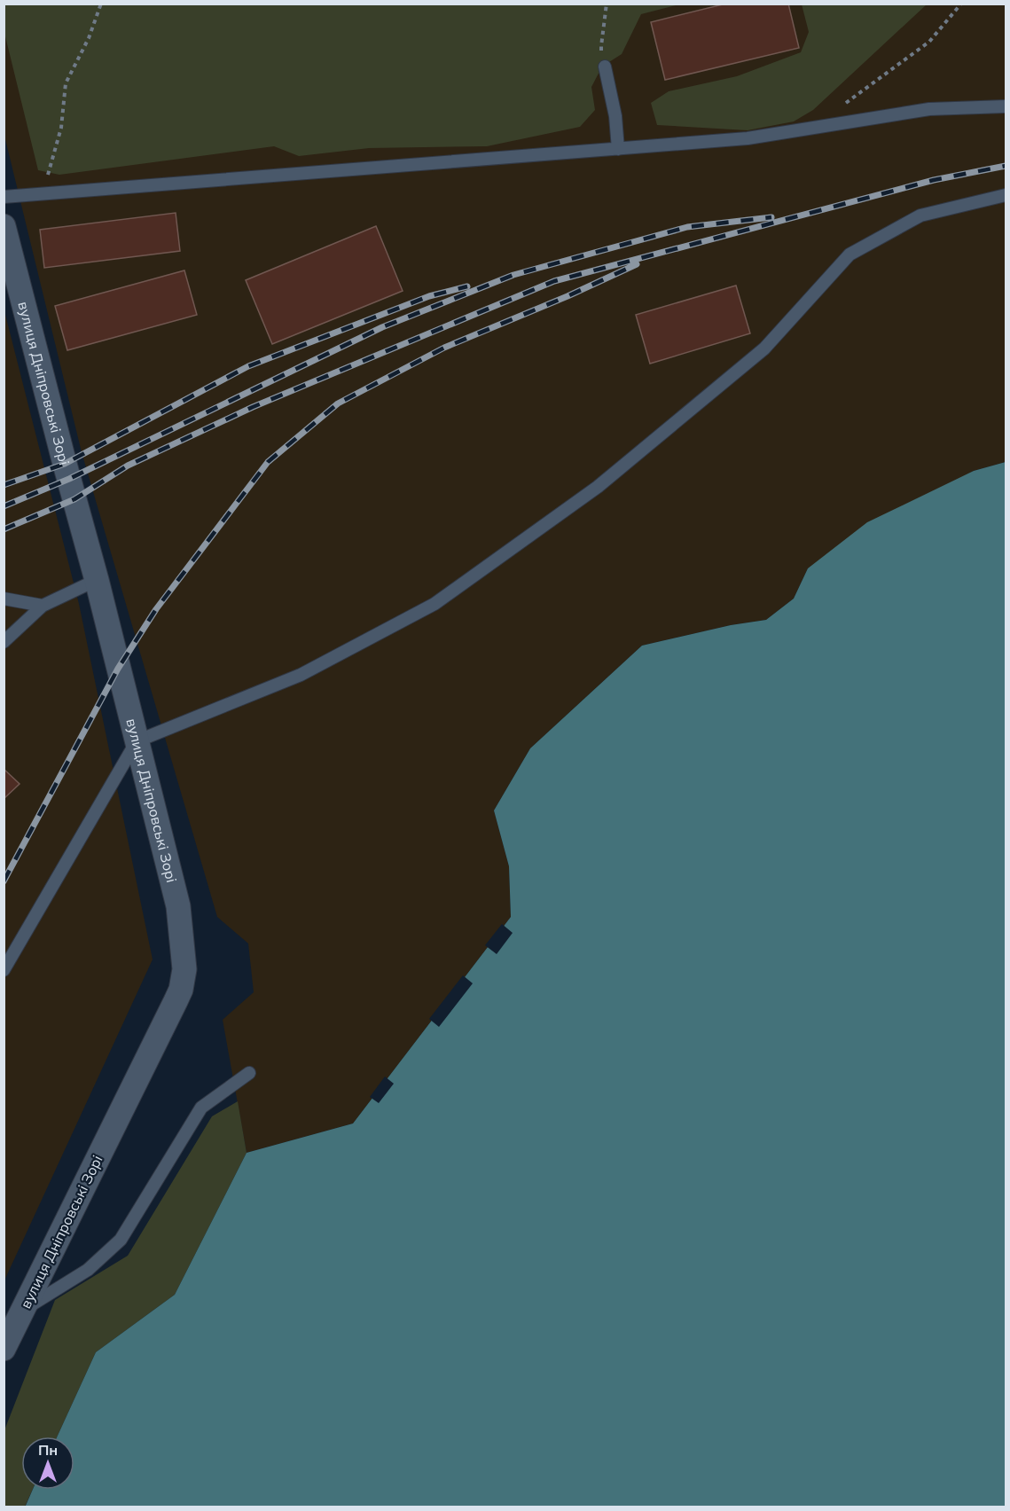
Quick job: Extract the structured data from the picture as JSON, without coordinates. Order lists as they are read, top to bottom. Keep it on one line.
{"streets":{"street":["вулиця Дніпровські Зорі"]},"north":"top"}
